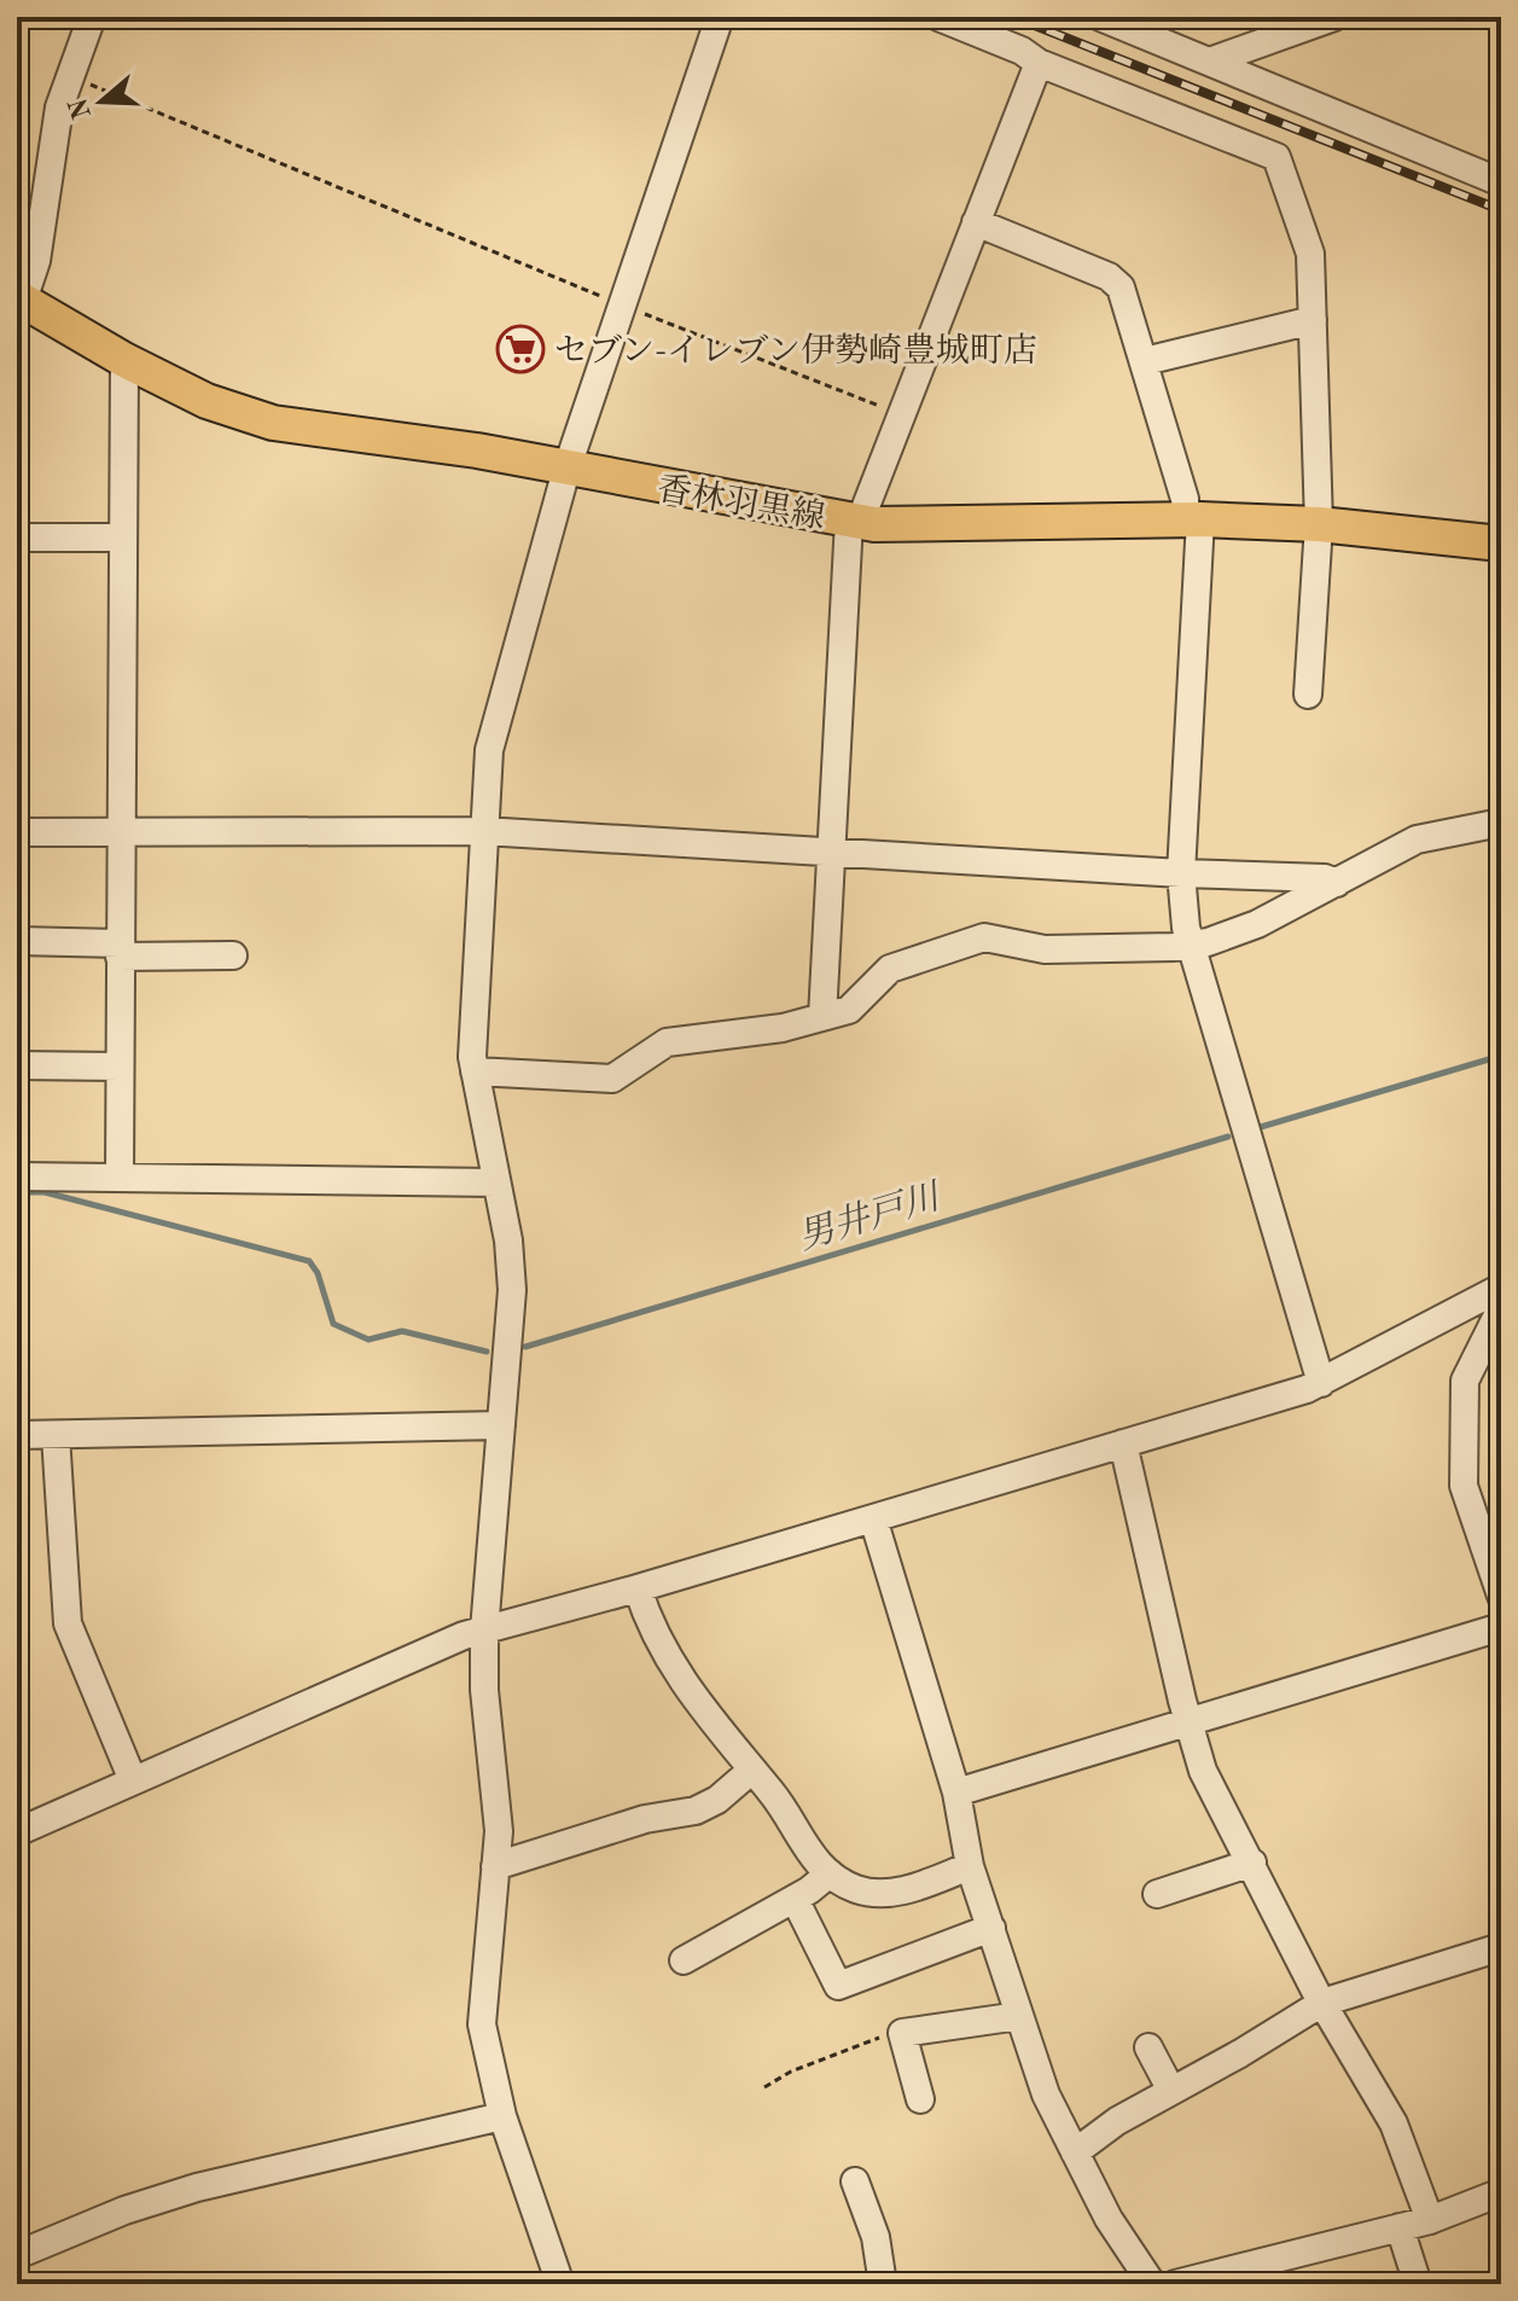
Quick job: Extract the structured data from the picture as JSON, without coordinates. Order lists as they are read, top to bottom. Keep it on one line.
{"streets":{"main road":["香林羽黒線"]},"water":["男井戸川"],"places":{"supermarket":["セブン-イレブン伊勢崎豊城町店"]},"north":"left"}
